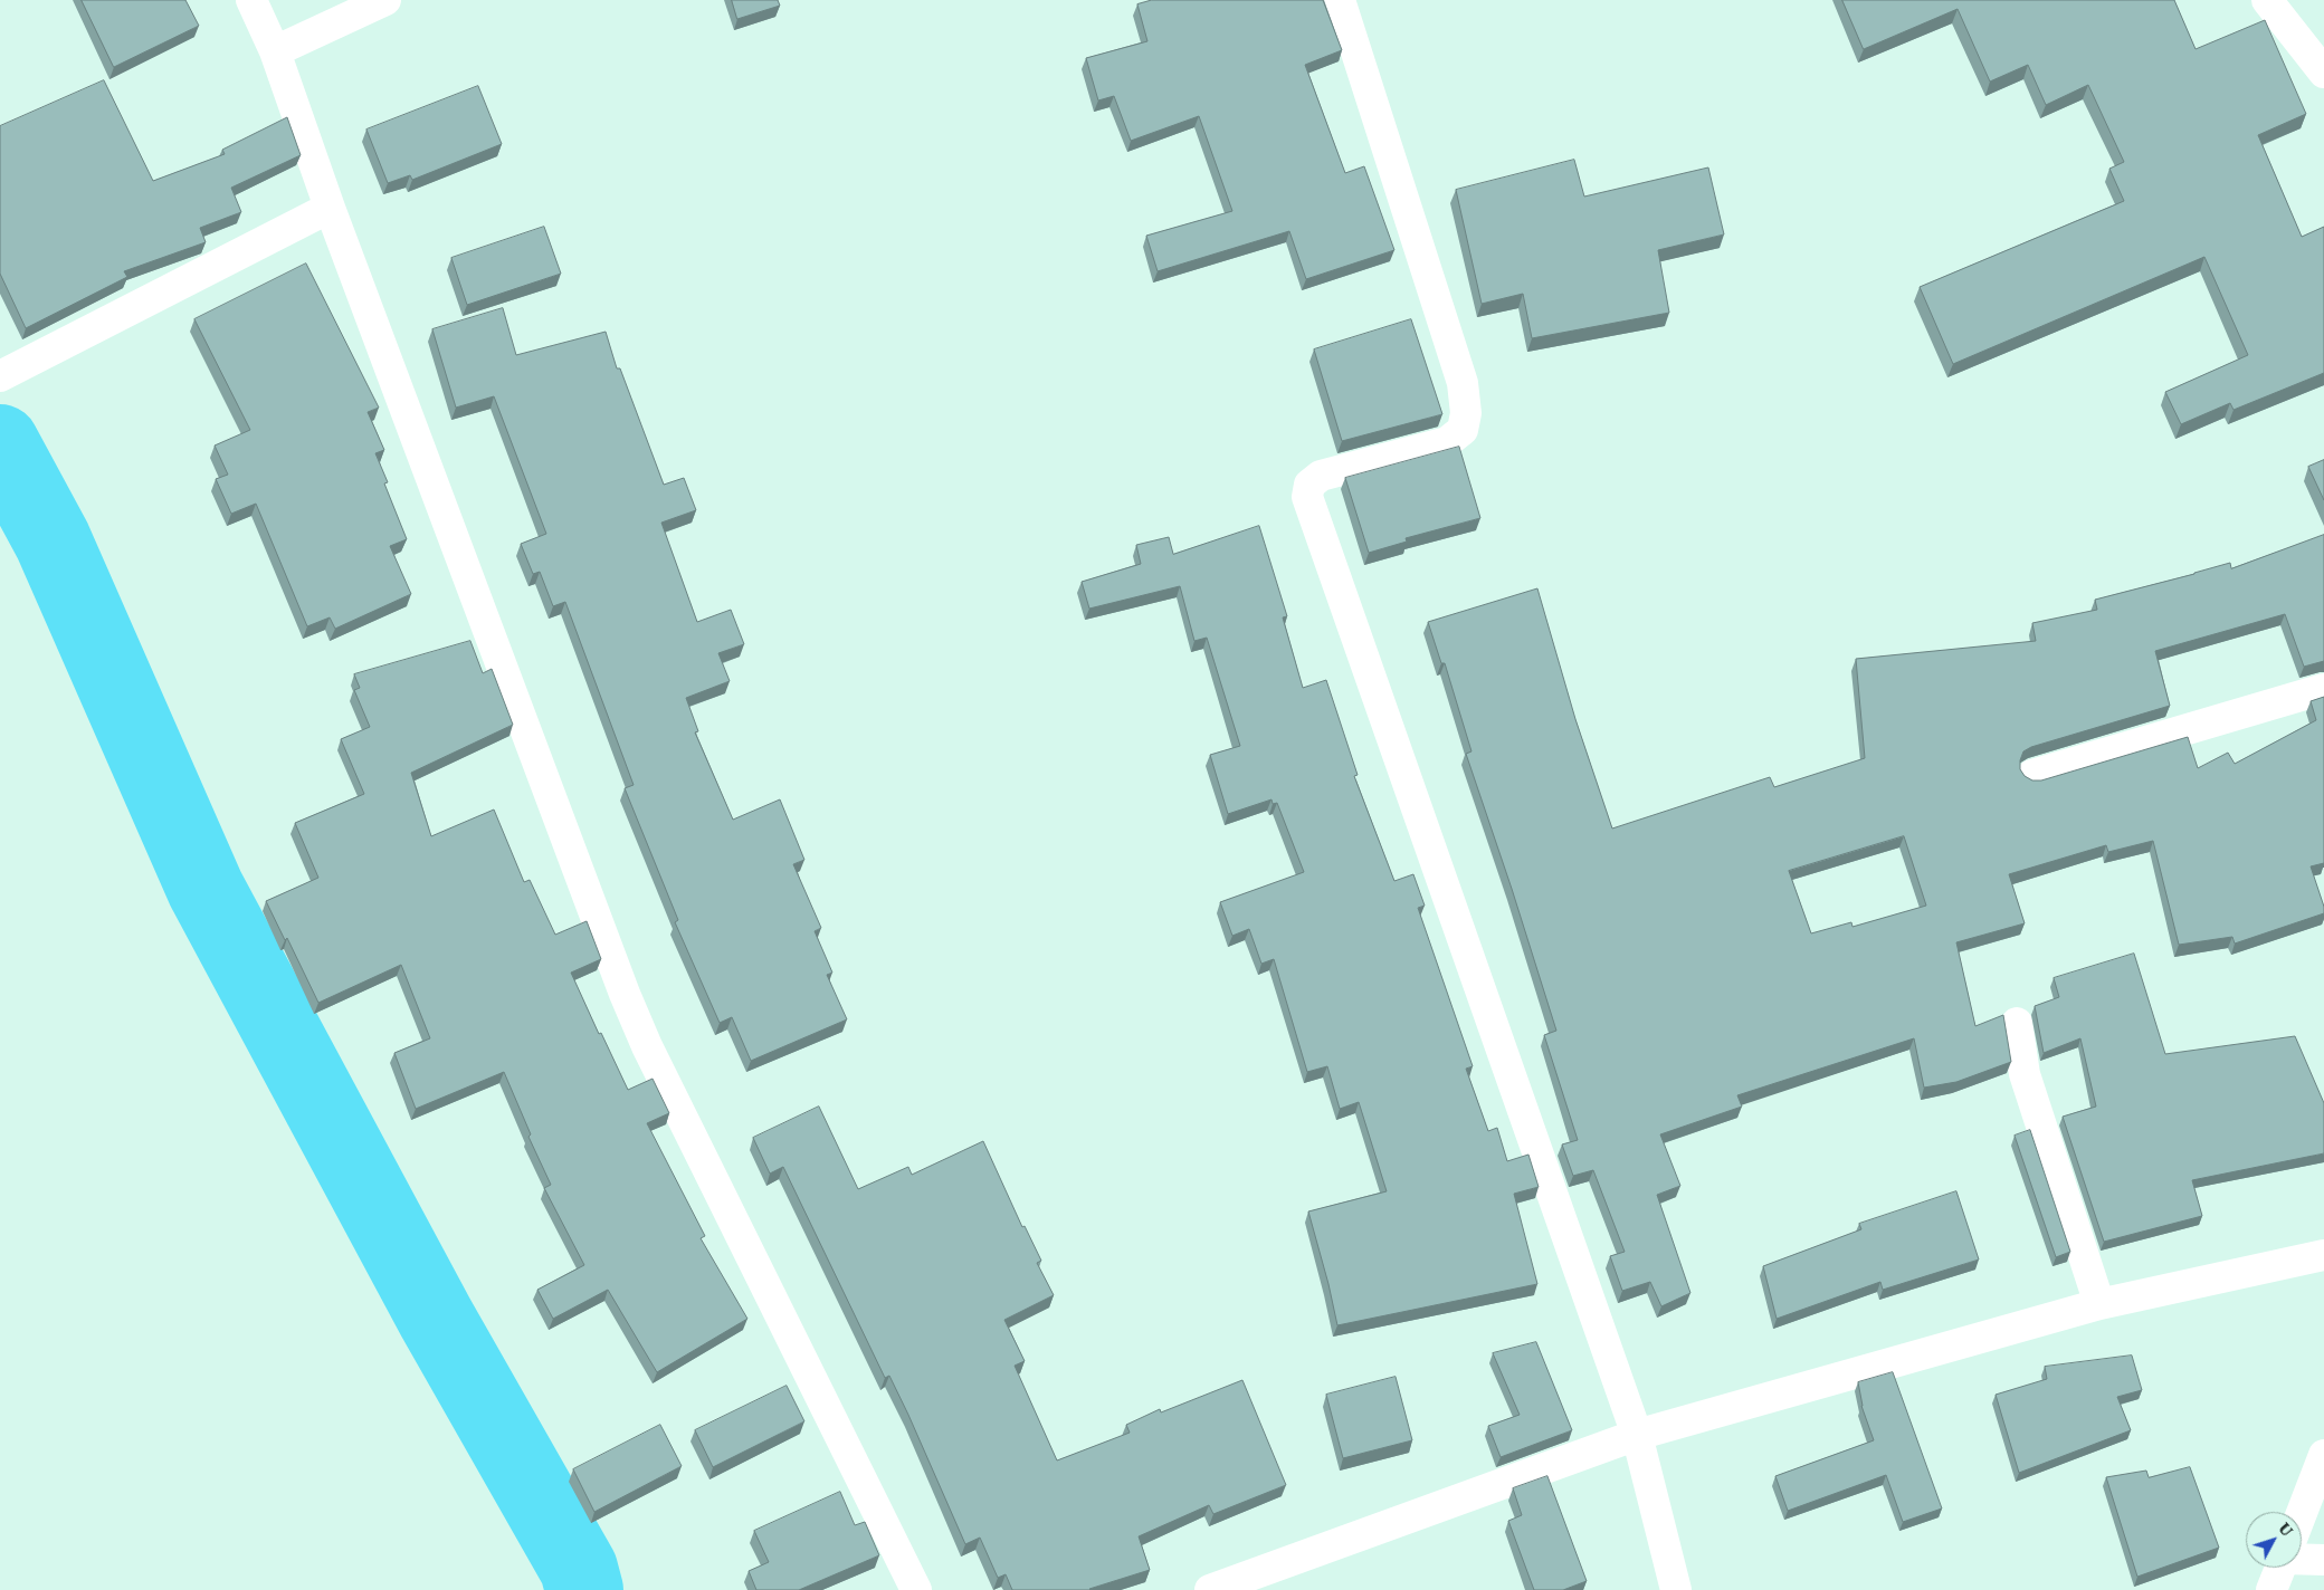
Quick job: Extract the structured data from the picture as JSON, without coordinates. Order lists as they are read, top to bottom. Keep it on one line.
{"north":"top right"}
